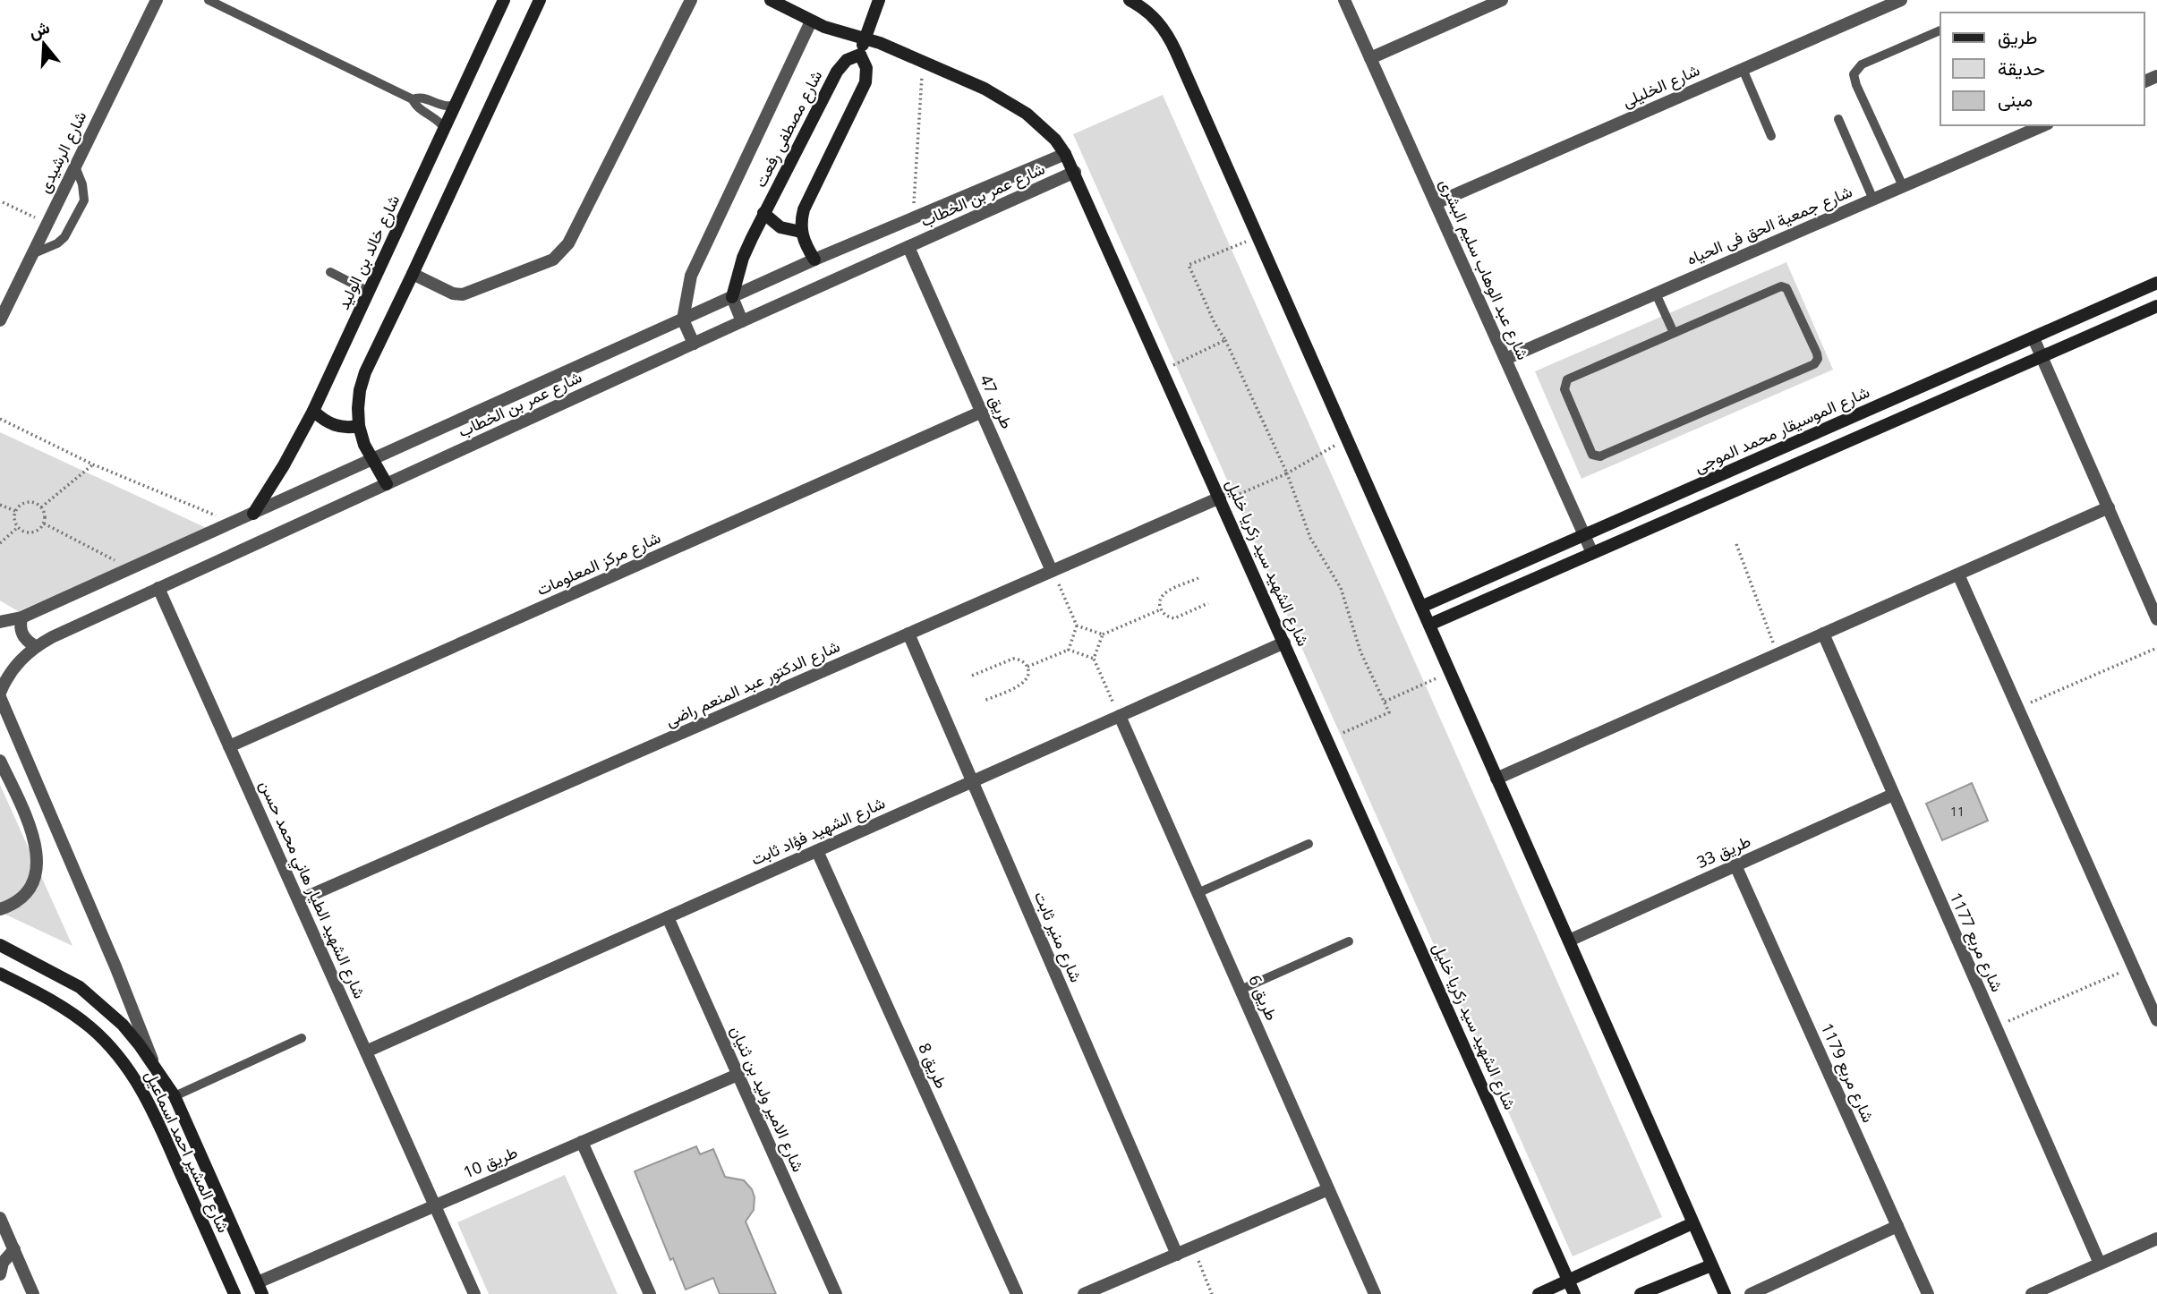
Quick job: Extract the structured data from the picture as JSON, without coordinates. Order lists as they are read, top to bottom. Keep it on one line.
{"streets":{"street":["شارع الخليلى","شارع مصطفى رفعت","شارع الرشيدى","شارع عمر بن الخطاب","شارع جمعية الحق فى الحياه","شارع خالد بن الوليد","شارع عبد الوهاب سليم البشرى","طريق 47","شارع الموسيقار محمد الموجى","شارع الشهيد سيد زكريا خليل","شارع مركز المعلومات","شارع الدكتور عبد المنعم راضى","شارع الشهيد فؤاد ثابت","طريق 33","شارع الشهيد الطيار هاني محمد حسن","شارع منير ثابت","شارع مربع 1177","طريق 6","طريق 8","شارع مربع 1179","شارع الامير وليد بن ثنيان","شارع المشير احمد اسماعيل","طريق 10"]},"crossings":[["شارع الخليلى","شارع عبد الوهاب سليم البشرى"],["شارع مصطفى رفعت","شارع عمر بن الخطاب"],["شارع مصطفى رفعت","شارع الشهيد سيد زكريا خليل"],["شارع عمر بن الخطاب","شارع خالد بن الوليد"],["شارع عمر بن الخطاب","طريق 47"],["شارع عمر بن الخطاب","شارع الشهيد سيد زكريا خليل"],["شارع عمر بن الخطاب","شارع الشهيد الطيار هاني محمد حسن"],["شارع عمر بن الخطاب","شارع المشير احمد اسماعيل"],["شارع جمعية الحق فى الحياه","شارع عبد الوهاب سليم البشرى"],["شارع عبد الوهاب سليم البشرى","شارع الموسيقار محمد الموجى"],["طريق 47","شارع مركز المعلومات"],["طريق 47","شارع الدكتور عبد المنعم راضى"],["شارع الشهيد سيد زكريا خليل","شارع الدكتور عبد المنعم راضى"],["شارع الشهيد سيد زكريا خليل","شارع الشهيد فؤاد ثابت"],["شارع مركز المعلومات","شارع الشهيد الطيار هاني محمد حسن"],["شارع الدكتور عبد المنعم راضى","شارع الشهيد الطيار هاني محمد حسن"],["شارع الدكتور عبد المنعم راضى","شارع منير ثابت"],["شارع الشهيد فؤاد ثابت","شارع الشهيد الطيار هاني محمد حسن"],["شارع الشهيد فؤاد ثابت","شارع منير ثابت"],["شارع الشهيد فؤاد ثابت","طريق 6"],["شارع الشهيد فؤاد ثابت","طريق 8"],["شارع الشهيد فؤاد ثابت","شارع الامير وليد بن ثنيان"],["طريق 33","شارع مربع 1177"],["طريق 33","شارع مربع 1179"],["شارع الشهيد الطيار هاني محمد حسن","طريق 10"],["شارع الامير وليد بن ثنيان","طريق 10"],["شارع المشير احمد اسماعيل","طريق 10"]],"house_numbers":["11"],"legend":["طريق","حديقة","مبنى"],"north":"top"}
